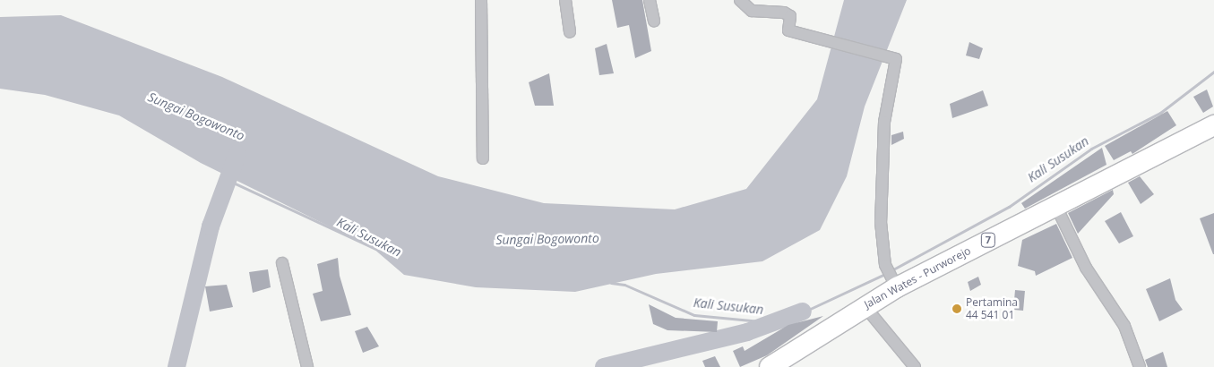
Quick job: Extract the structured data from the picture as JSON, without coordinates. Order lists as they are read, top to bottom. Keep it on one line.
{"streets":{"highway":["7","Jalan Wates - Purworejo"]},"water":["Sungai Bogowonto","Kali Susukan"],"places":["Pertamina 44 541 01"]}
